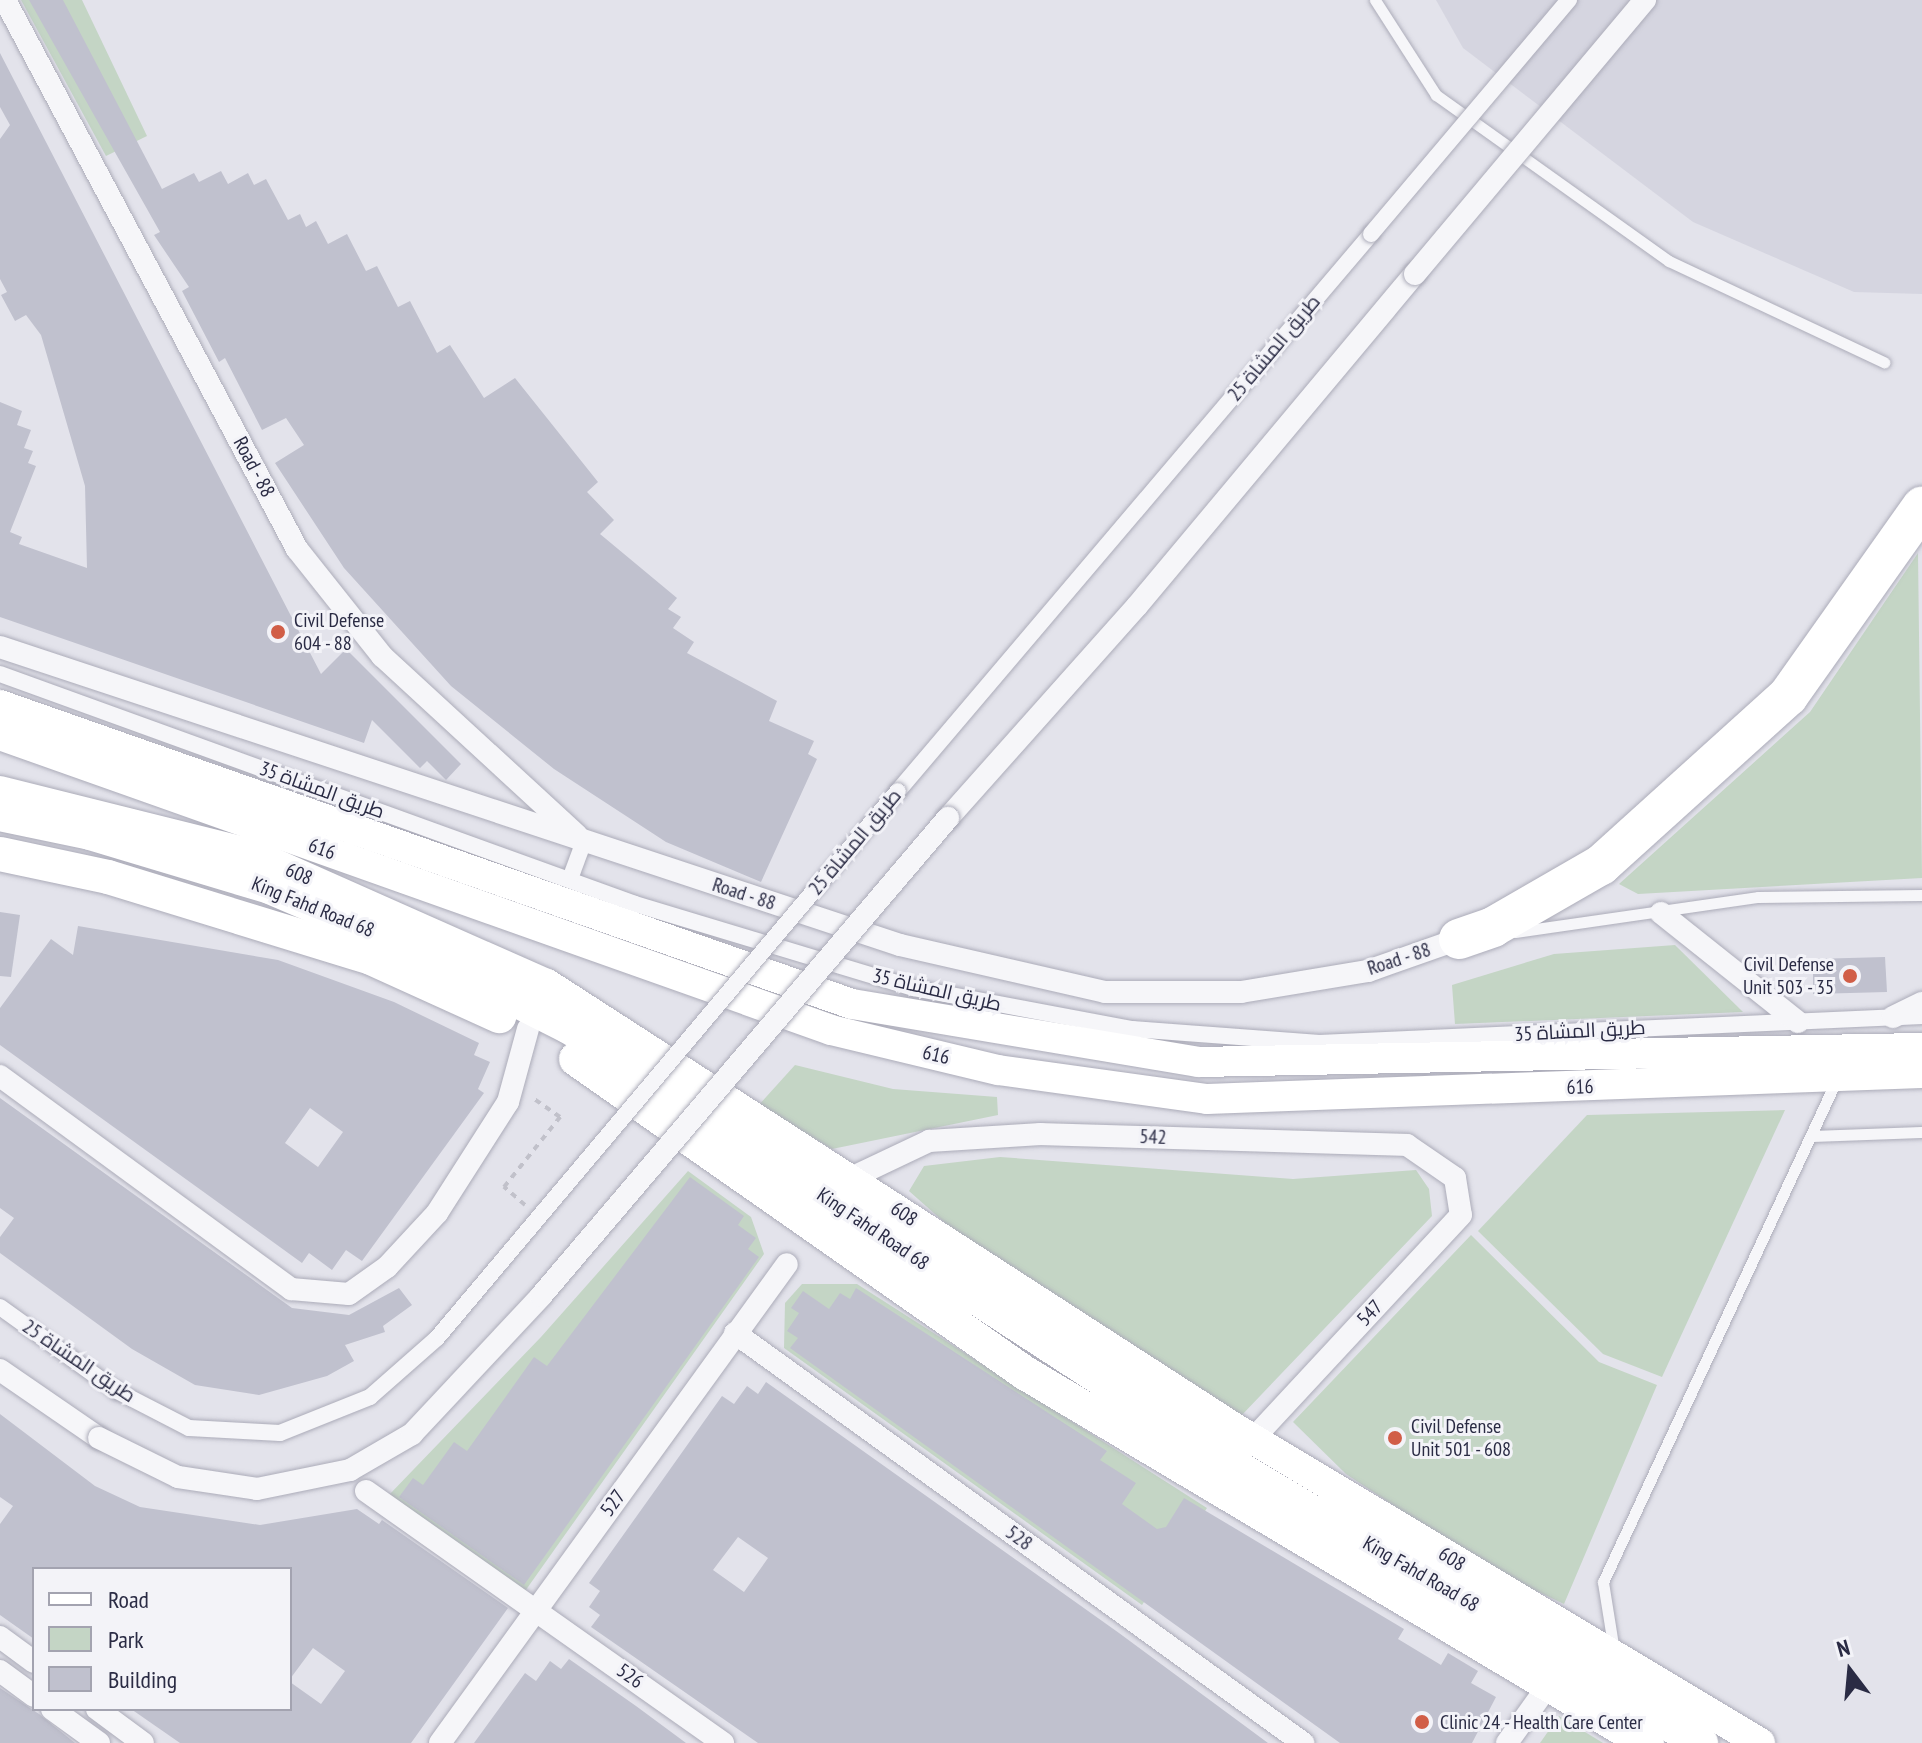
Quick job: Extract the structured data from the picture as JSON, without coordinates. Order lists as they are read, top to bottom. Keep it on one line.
{"streets":{"main road":["616","608","King Fahd Road 68"],"street":["طريق المشاة 25","Road - 88","طريق المشاة 35","542","547","527","528","526"]},"crossings":[["608","542"],["608","547"],["542","547"],["527","528"],["527","526"]],"places":["Civil Defense 604 - 88","Civil Defense Unit 503 - 35","Civil Defense Unit 501 - 608","Clinic 24 - Health Care Center"],"legend":["Road","Park","Building"],"north":"top"}
